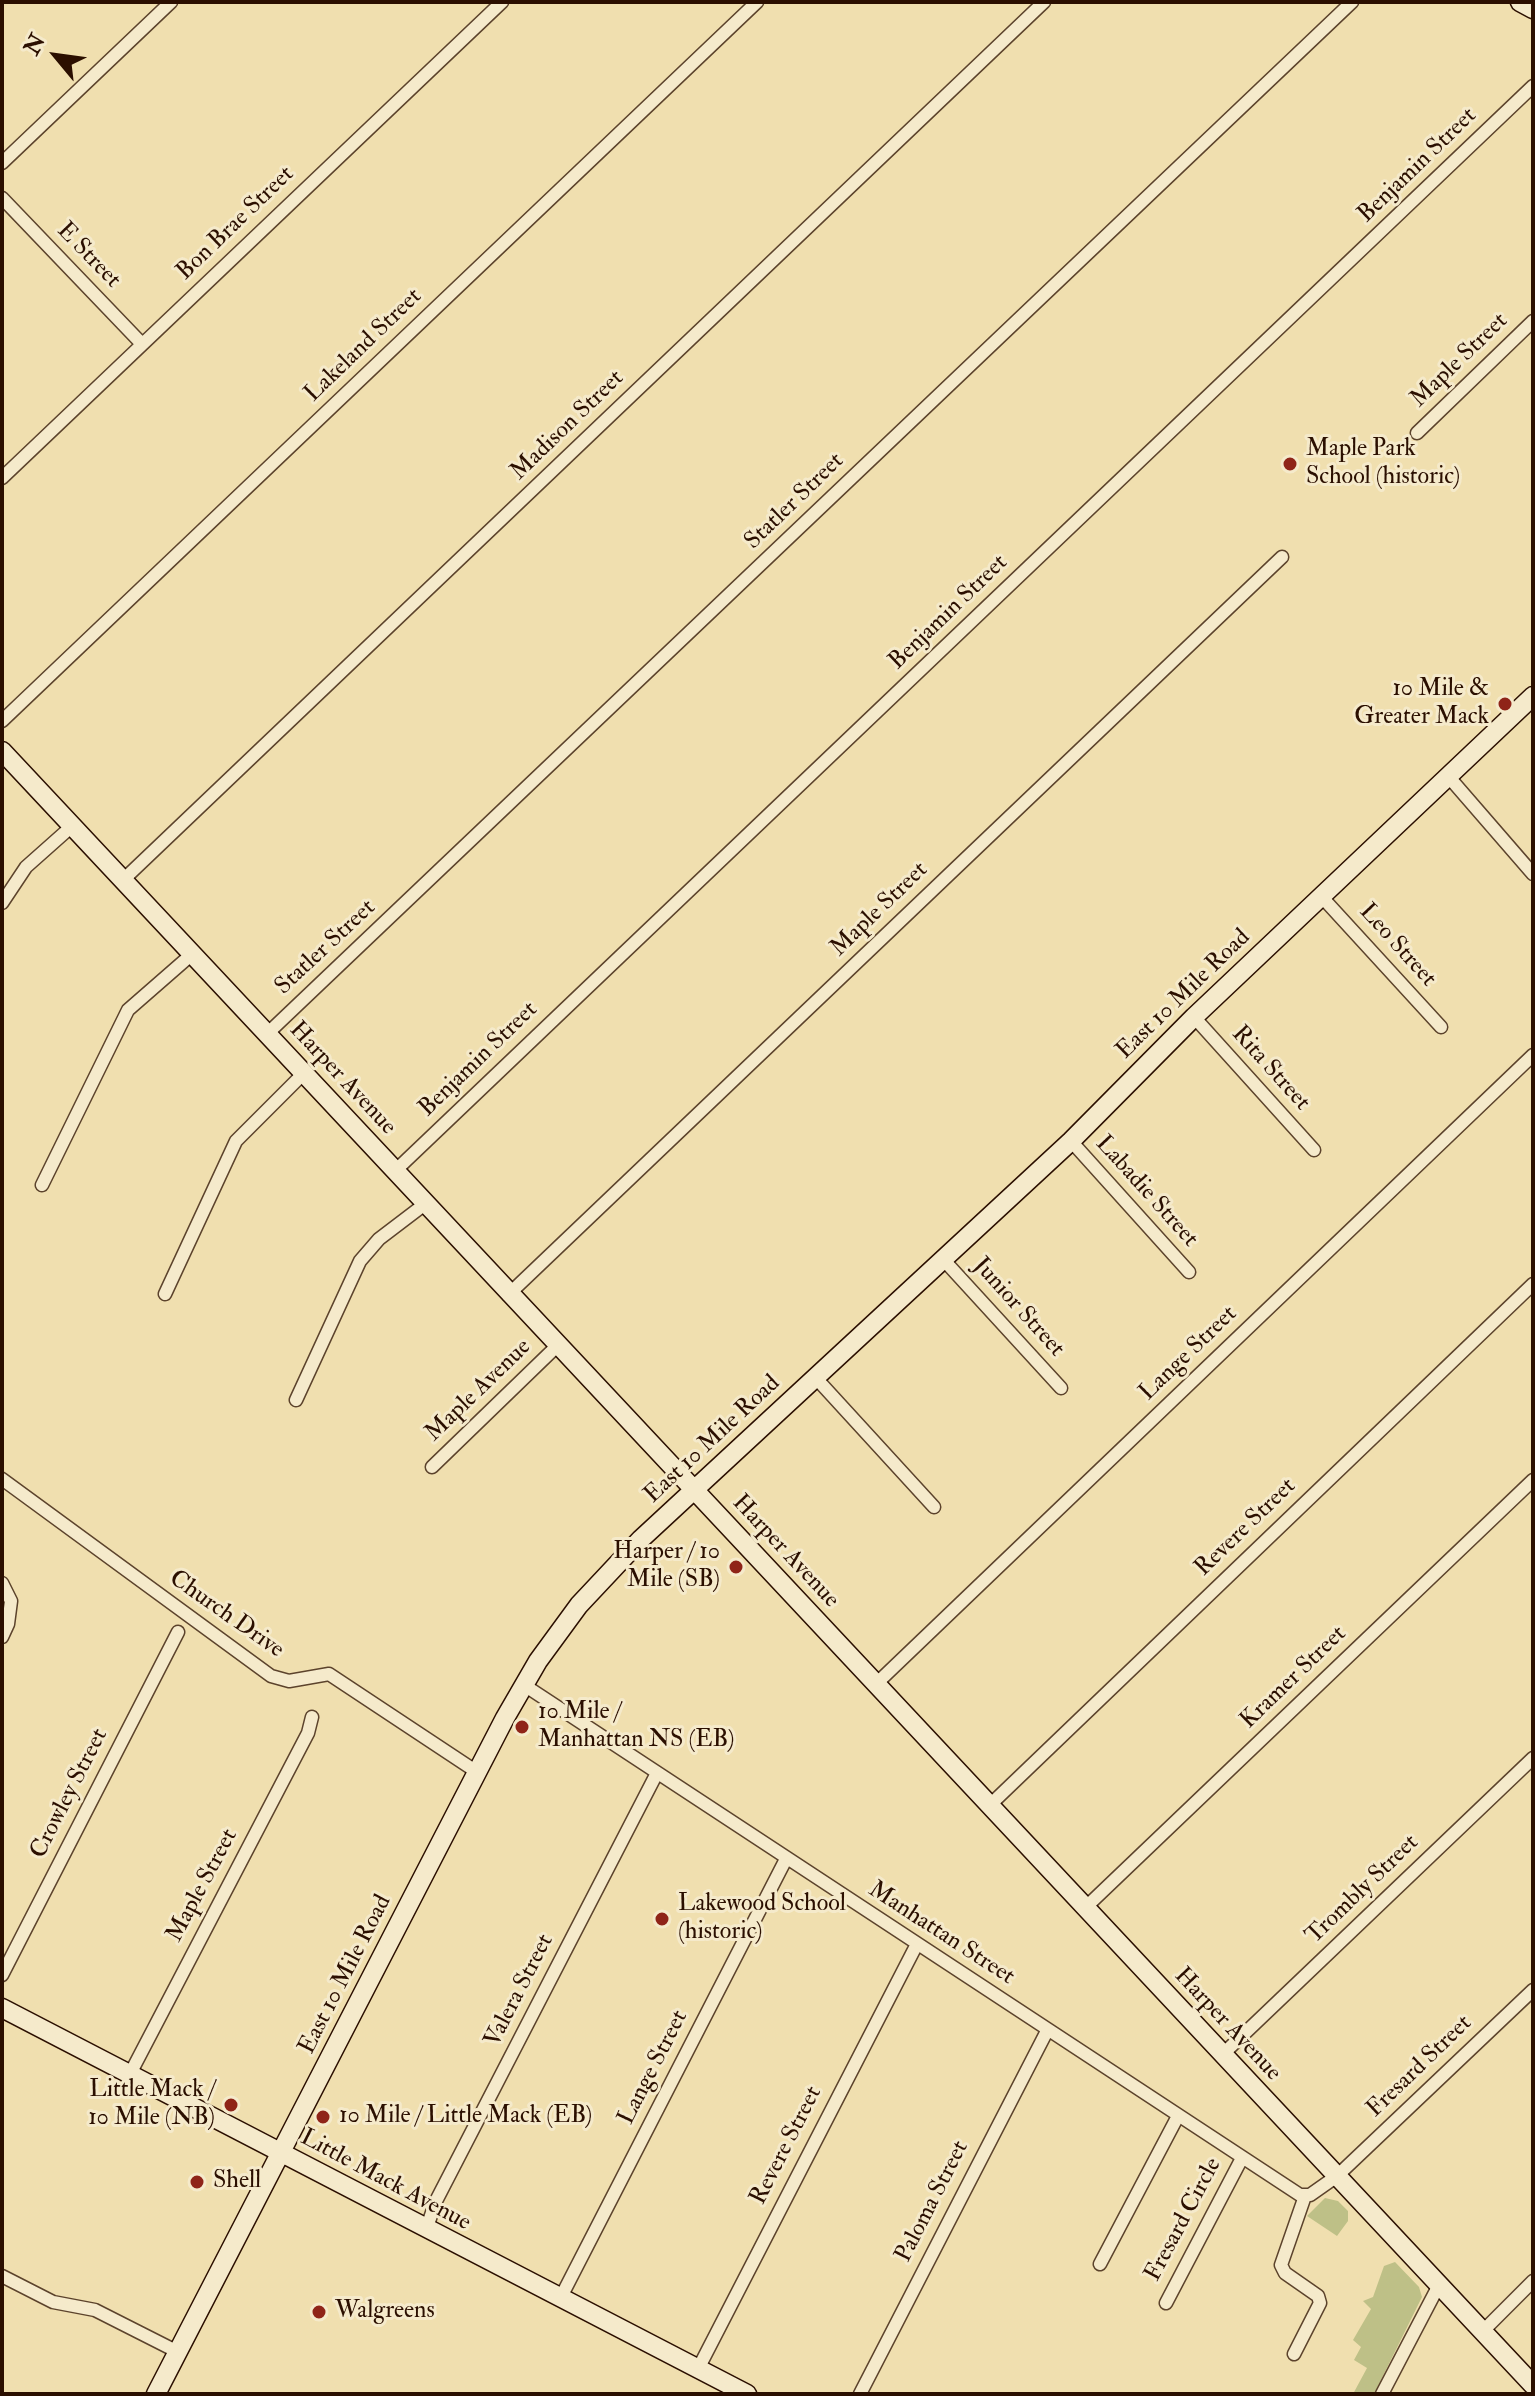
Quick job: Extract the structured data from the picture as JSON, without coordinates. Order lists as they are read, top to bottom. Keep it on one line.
{"streets":{"main road":["East 10 Mile Road","Harper Avenue","Little Mack Avenue"],"street":["Benjamin Street","Bon Brae Street","E Street","Lakeland Street","Maple Street","Madison Street","Statler Street","Leo Street","Rita Street","Labadie Street","Junior Street","Lange Street","Maple Avenue","Revere Street","Church Drive","Kramer Street","Crowley Street","Trombly Street","Manhattan Street","Valera Street","Fresard Street","Paloma Street","Fresard Circle"]},"crossings":[["Benjamin Street","Harper Avenue"],["Bon Brae Street","E Street"],["Maple Street","Harper Avenue"],["Maple Street","Little Mack Avenue"],["Madison Street","Harper Avenue"],["Statler Street","Harper Avenue"],["Leo Street","East 10 Mile Road"],["East 10 Mile Road","Rita Street"],["East 10 Mile Road","Harper Avenue"],["East 10 Mile Road","Labadie Street"],["East 10 Mile Road","Junior Street"],["East 10 Mile Road","Church Drive"],["East 10 Mile Road","Manhattan Street"],["East 10 Mile Road","Little Mack Avenue"],["Harper Avenue","Lange Street"],["Harper Avenue","Maple Avenue"],["Harper Avenue","Revere Street"],["Harper Avenue","Kramer Street"],["Harper Avenue","Trombly Street"],["Harper Avenue","Fresard Street"],["Lange Street","Manhattan Street"],["Lange Street","Little Mack Avenue"],["Revere Street","Manhattan Street"],["Revere Street","Little Mack Avenue"],["Manhattan Street","Valera Street"],["Manhattan Street","Paloma Street"],["Manhattan Street","Fresard Circle"],["Valera Street","Little Mack Avenue"]],"places":["Maple Park School (historic)","10 Mile & Greater Mack","Harper / 10 Mile (SB)","10 Mile / Manhattan NS (EB)","Lakewood School (historic)","Little Mack / 10 Mile (NB)","10 Mile / Little Mack (EB)","Shell","Walgreens"],"north":"top left"}
